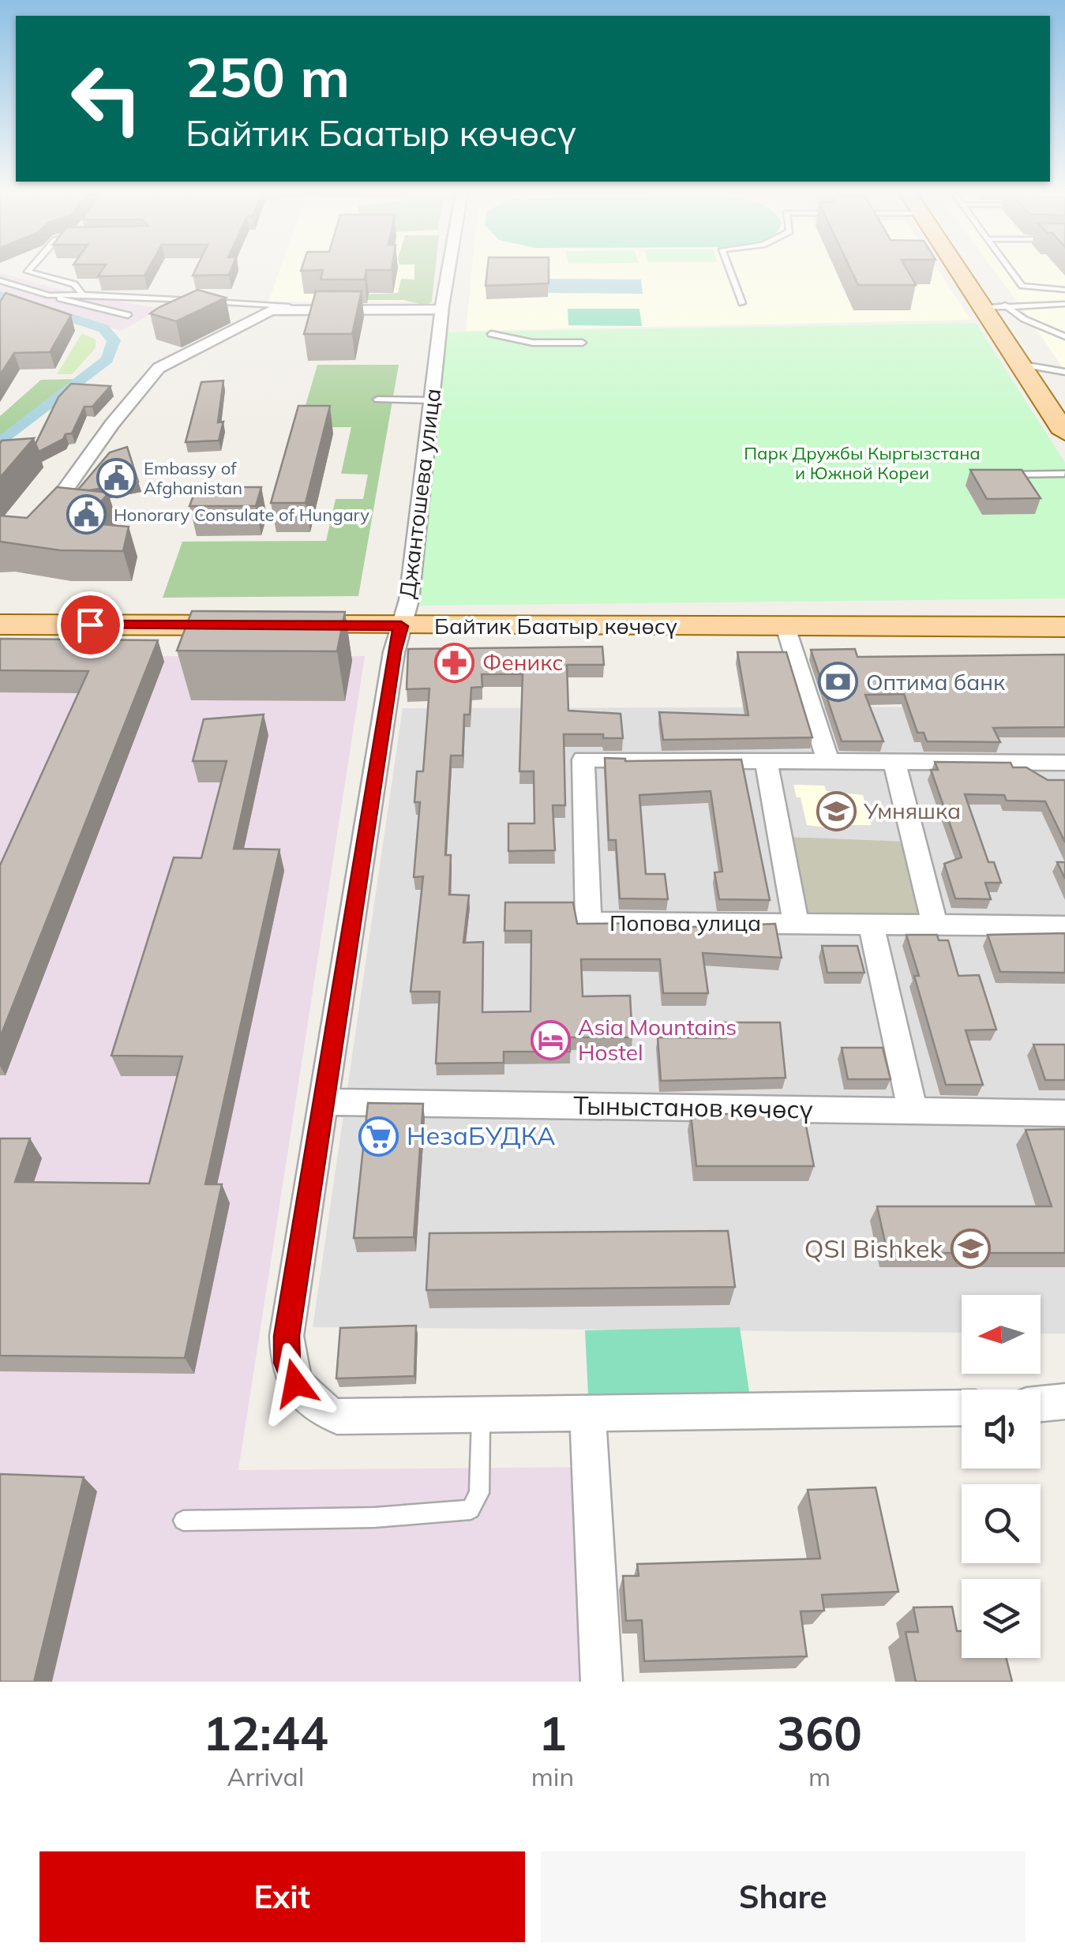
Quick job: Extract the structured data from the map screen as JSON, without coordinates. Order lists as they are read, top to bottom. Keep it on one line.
{"streets":{"main road":["Байтик Баатыр көчөсү"],"street":["Джантошева улица","Попова улица","Тыныстанов көчөсү"]},"crossings":[["Джантошева улица","Байтик Баатыр көчөсү"],["Джантошева улица","Тыныстанов көчөсү"]],"parks":["Парк Дружбы Кыргызстана и Южной Кореи"],"places":{"public building":["Embassy of Afghanistan","Honorary Consulate of Hungary"],"pharmacy":["Феникс"],"bank":["Оптима банк"],"school or university":["Умняшка","QSI Bishkek"],"hotel":["Asia Mountains Hostel"],"supermarket":["НезаБУДКА"]},"north":"left","page":{"turn":["250 m","Байтик Баатыр көчөсү"],"eta":["12:44","Arrival","1","min","360","m"],"buttons":["Exit","Share"]}}
